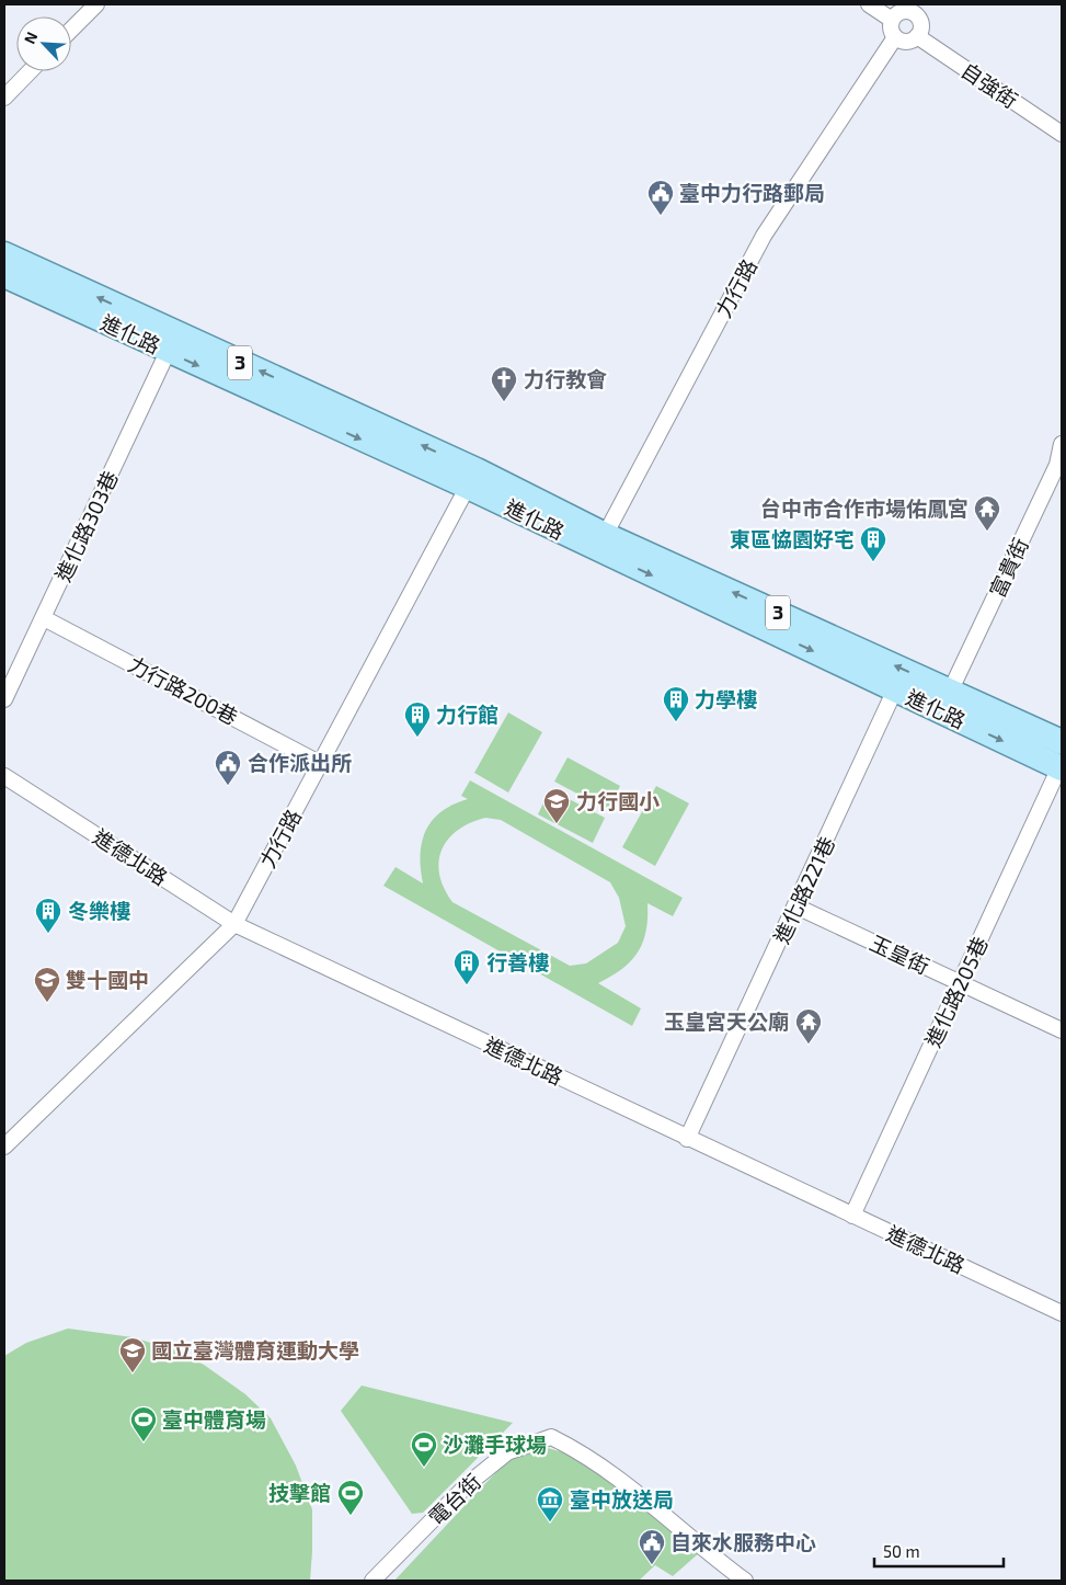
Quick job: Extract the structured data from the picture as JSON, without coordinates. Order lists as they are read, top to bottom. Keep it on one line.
{"streets":{"main road":["進化路","3"],"street":["自強街","力行路","進化路303巷","富貴街","力行路200巷","進德北路","進化路221巷","玉皇街","進化路205巷","電台街"]},"crossings":[["自強街","力行路"],["力行路","進化路"],["力行路","力行路200巷"],["力行路","進德北路"],["進化路","進化路303巷"],["進化路","富貴街"],["進化路","進化路221巷"],["進化路","進化路205巷"],["進化路303巷","力行路200巷"],["進德北路","進化路221巷"],["進德北路","進化路205巷"],["進化路221巷","玉皇街"],["玉皇街","進化路205巷"]],"places":{"public building":["臺中力行路郵局","合作派出所","自來水服務中心"],"church":["力行教會"],"temple":["台中市合作市場佑鳳宮","玉皇宮天公廟"],"building":["東區恊園好宅","力學樓","力行館","冬樂樓","行善樓"],"school or university":["力行國小","雙十國中","國立臺灣體育運動大學"],"sports":["臺中體育場","沙灘手球場","技擊館"],"museum":["臺中放送局"]},"scale_bar":"50 m","north":"top left"}
